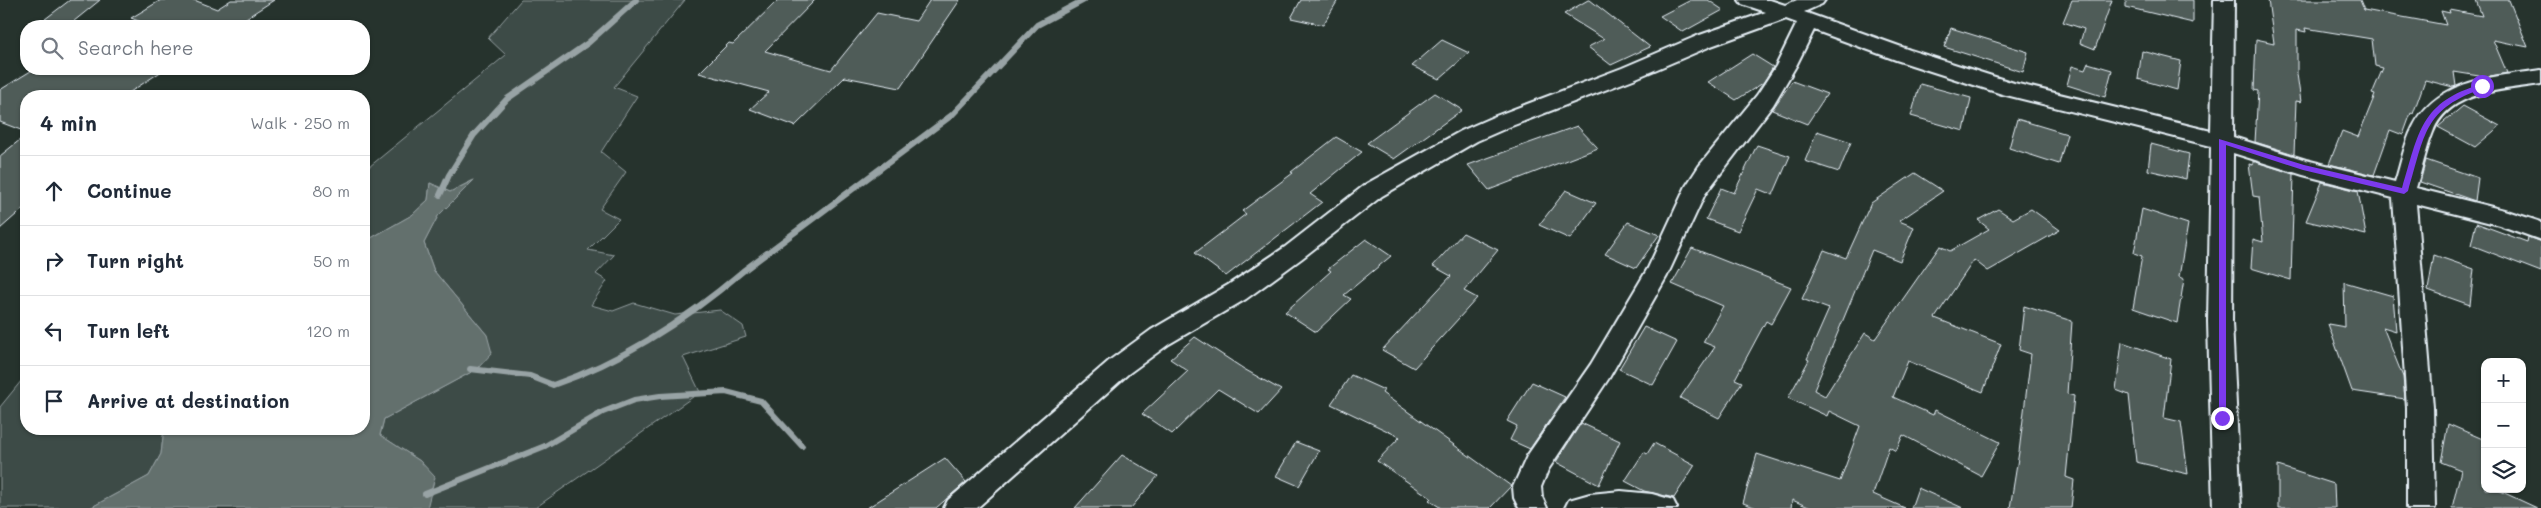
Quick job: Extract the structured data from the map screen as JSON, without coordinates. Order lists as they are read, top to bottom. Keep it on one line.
{"page":{"search":"Search here","heading":["4 min","Walk · 250 m"],"list":[["Continue","80 m"],["Turn right","50 m"],["Turn left","120 m"],"Arrive at destination"],"map_buttons":["+","−"]}}
